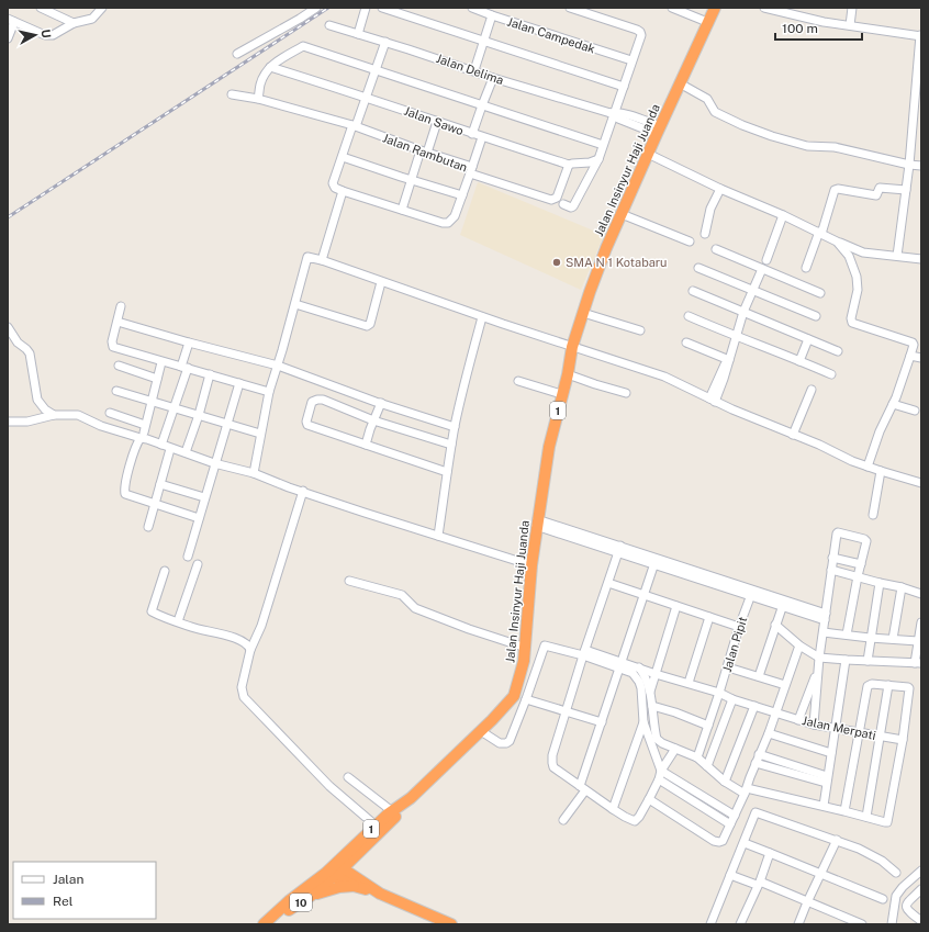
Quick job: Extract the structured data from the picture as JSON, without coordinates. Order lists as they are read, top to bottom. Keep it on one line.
{"streets":{"highway":["Jalan Insinyur Haji Juanda","1","10"],"street":["Jalan Campedak","Jalan Delima","Jalan Sawo","Jalan Rambutan","Jalan Pipit","Jalan Merpati"]},"crossings":[["Jalan Delima","Jalan Insinyur Haji Juanda"],["Jalan Sawo","Jalan Rambutan"],["Jalan Insinyur Haji Juanda","10"],["Jalan Pipit","Jalan Merpati"]],"places":["SMA N 1 Kotabaru"],"legend":["Jalan","Rel"],"scale_bar":"100 m","north":"right"}
